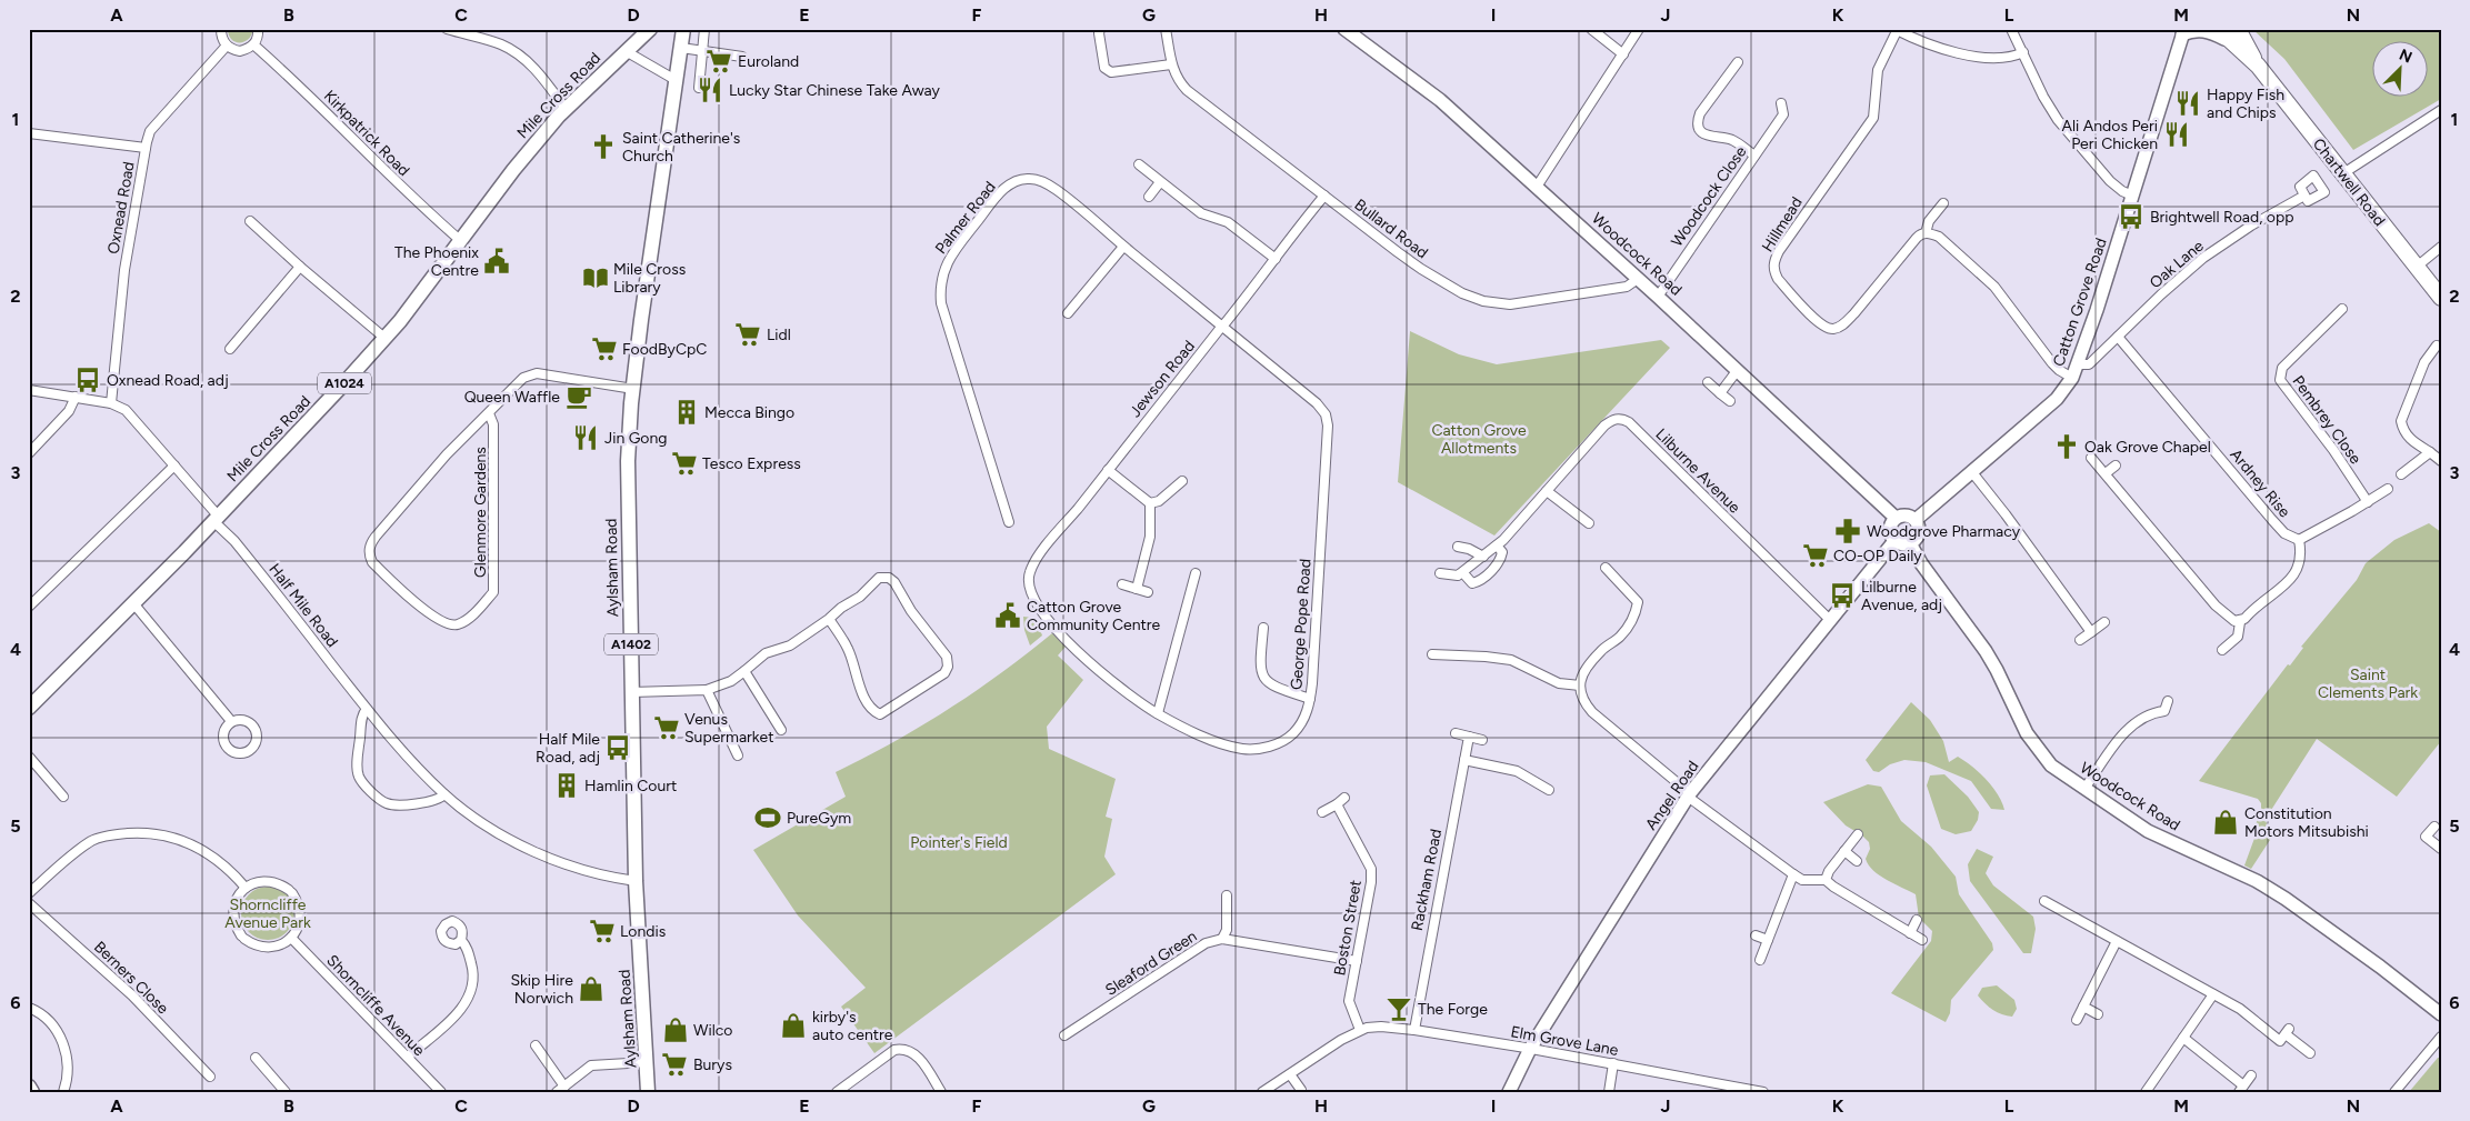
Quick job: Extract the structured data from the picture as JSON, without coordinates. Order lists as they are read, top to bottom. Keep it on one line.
{"streets":{"highway":["Chartwell Road"],"main road":["Mile Cross Road","A1024","Aylsham Road","A1402"],"street":["Kirkpatrick Road","Woodcock Close","Oxnead Road","Palmer Road","Hillmead","Bullard Road","Woodcock Road","Oak Lane","Catton Grove Road","Jewson Road","Pembrey Close","Lilburne Avenue","Ardney Rise","Glenmore Gardens","Half Mile Road","George Pope Road","Angel Road","Rackham Road","Boston Street","Sleaford Green","Berners Close","Shorncliffe Avenue","Elm Grove Lane"]},"crossings":[["Mile Cross Road","Kirkpatrick Road"],["Mile Cross Road","Half Mile Road"],["Chartwell Road","Catton Grove Road"],["Woodcock Close","Woodcock Road"],["Oxnead Road","Half Mile Road"],["Palmer Road","Jewson Road"],["Palmer Road","George Pope Road"],["Bullard Road","Woodcock Road"],["Bullard Road","Jewson Road"],["Woodcock Road","Catton Grove Road"],["Woodcock Road","Angel Road"],["Oak Lane","Catton Grove Road"],["Oak Lane","Ardney Rise"],["Catton Grove Road","Angel Road"],["Jewson Road","George Pope Road"],["Lilburne Avenue","Angel Road"],["Glenmore Gardens","Aylsham Road"],["Aylsham Road","Half Mile Road"],["Angel Road","Elm Grove Lane"],["Rackham Road","Elm Grove Lane"],["Boston Street","Sleaford Green"],["Boston Street","Elm Grove Lane"]],"parks":["Catton Grove Allotments","Saint Clements Park","Pointer's Field","Shorncliffe Avenue Park"],"places":{"supermarket":["Euroland","Lidl","FoodByCpC","Tesco Express","CO-OP Daily","Venus Supermarket","Londis","Burys"],"restaurant":["Lucky Star Chinese Take Away","Happy Fish and Chips","Ali Andos Peri Peri Chicken","Jin Gong"],"church":["Saint Catherine's Church","Oak Grove Chapel"],"bus stop":["Brightwell Road, opp","Oxnead Road, adj","Lilburne Avenue, adj","Half Mile Road, adj"],"public building":["The Phoenix Centre","Catton Grove Community Centre"],"library":["Mile Cross Library"],"cafe":["Queen Waffle"],"building":["Mecca Bingo","Hamlin Court"],"pharmacy":["Woodgrove Pharmacy"],"sports":["PureGym"],"shop":["Constitution Motors Mitsubishi","Skip Hire Norwich","kirby's auto centre","Wilco"],"bar":["The Forge"]},"north":"top right","grid":{"columns":["A","B","C","D","E","F","G","H","I","J","K","L","M","N"],"rows":["1","2","3","4","5","6"]}}
